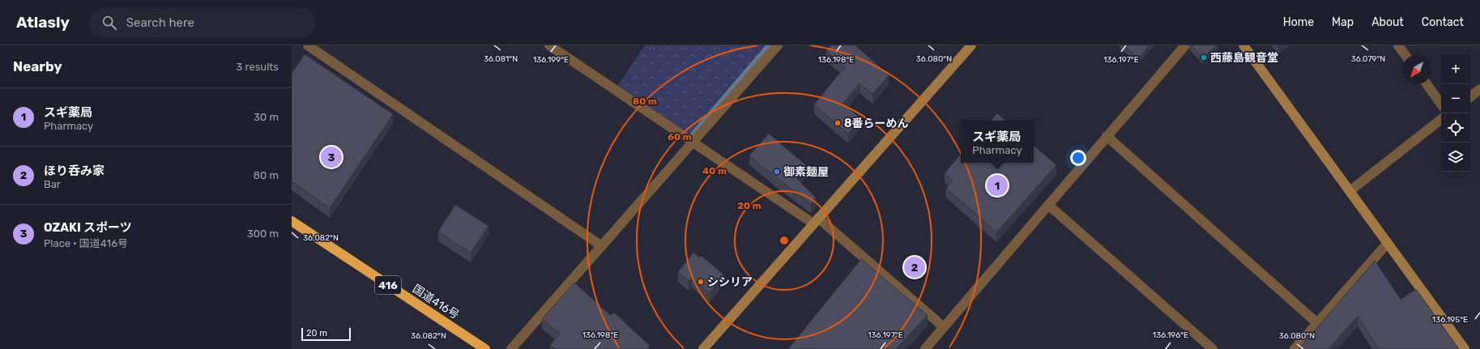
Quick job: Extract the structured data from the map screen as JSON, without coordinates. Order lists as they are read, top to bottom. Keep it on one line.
{"streets":{"highway":["416","国道416号"]},"places":["西藤島観音堂","8番らーめん","御素麺屋","シシリア"],"scale_bar":"20 m","north":"bottom left","page":{"header":"Atlasly","search":"Search here","nav":["Home","Map","About","Contact"],"heading":["Nearby","3 results"],"map_buttons":["+","−"],"list":[{"mark":"1","name":"スギ薬局","note":"Pharmacy","value":"30 m"},{"mark":"2","name":"ほり呑み家","note":"Bar","value":"80 m"},{"mark":"3","name":"OZAKI スポーツ","note":"Place · 国道416号","value":"300 m"}],"popup":["スギ薬局","Pharmacy"],"pins":["3","1","2"],"scale":"20 m"},"coordinates":["36.081°N","36.080°N","36.079°N","136.199°E","136.198°E","136.197°E","36.082°N","136.195°E","136.196°E"],"rings":["80 m","60 m","40 m","20 m"]}
